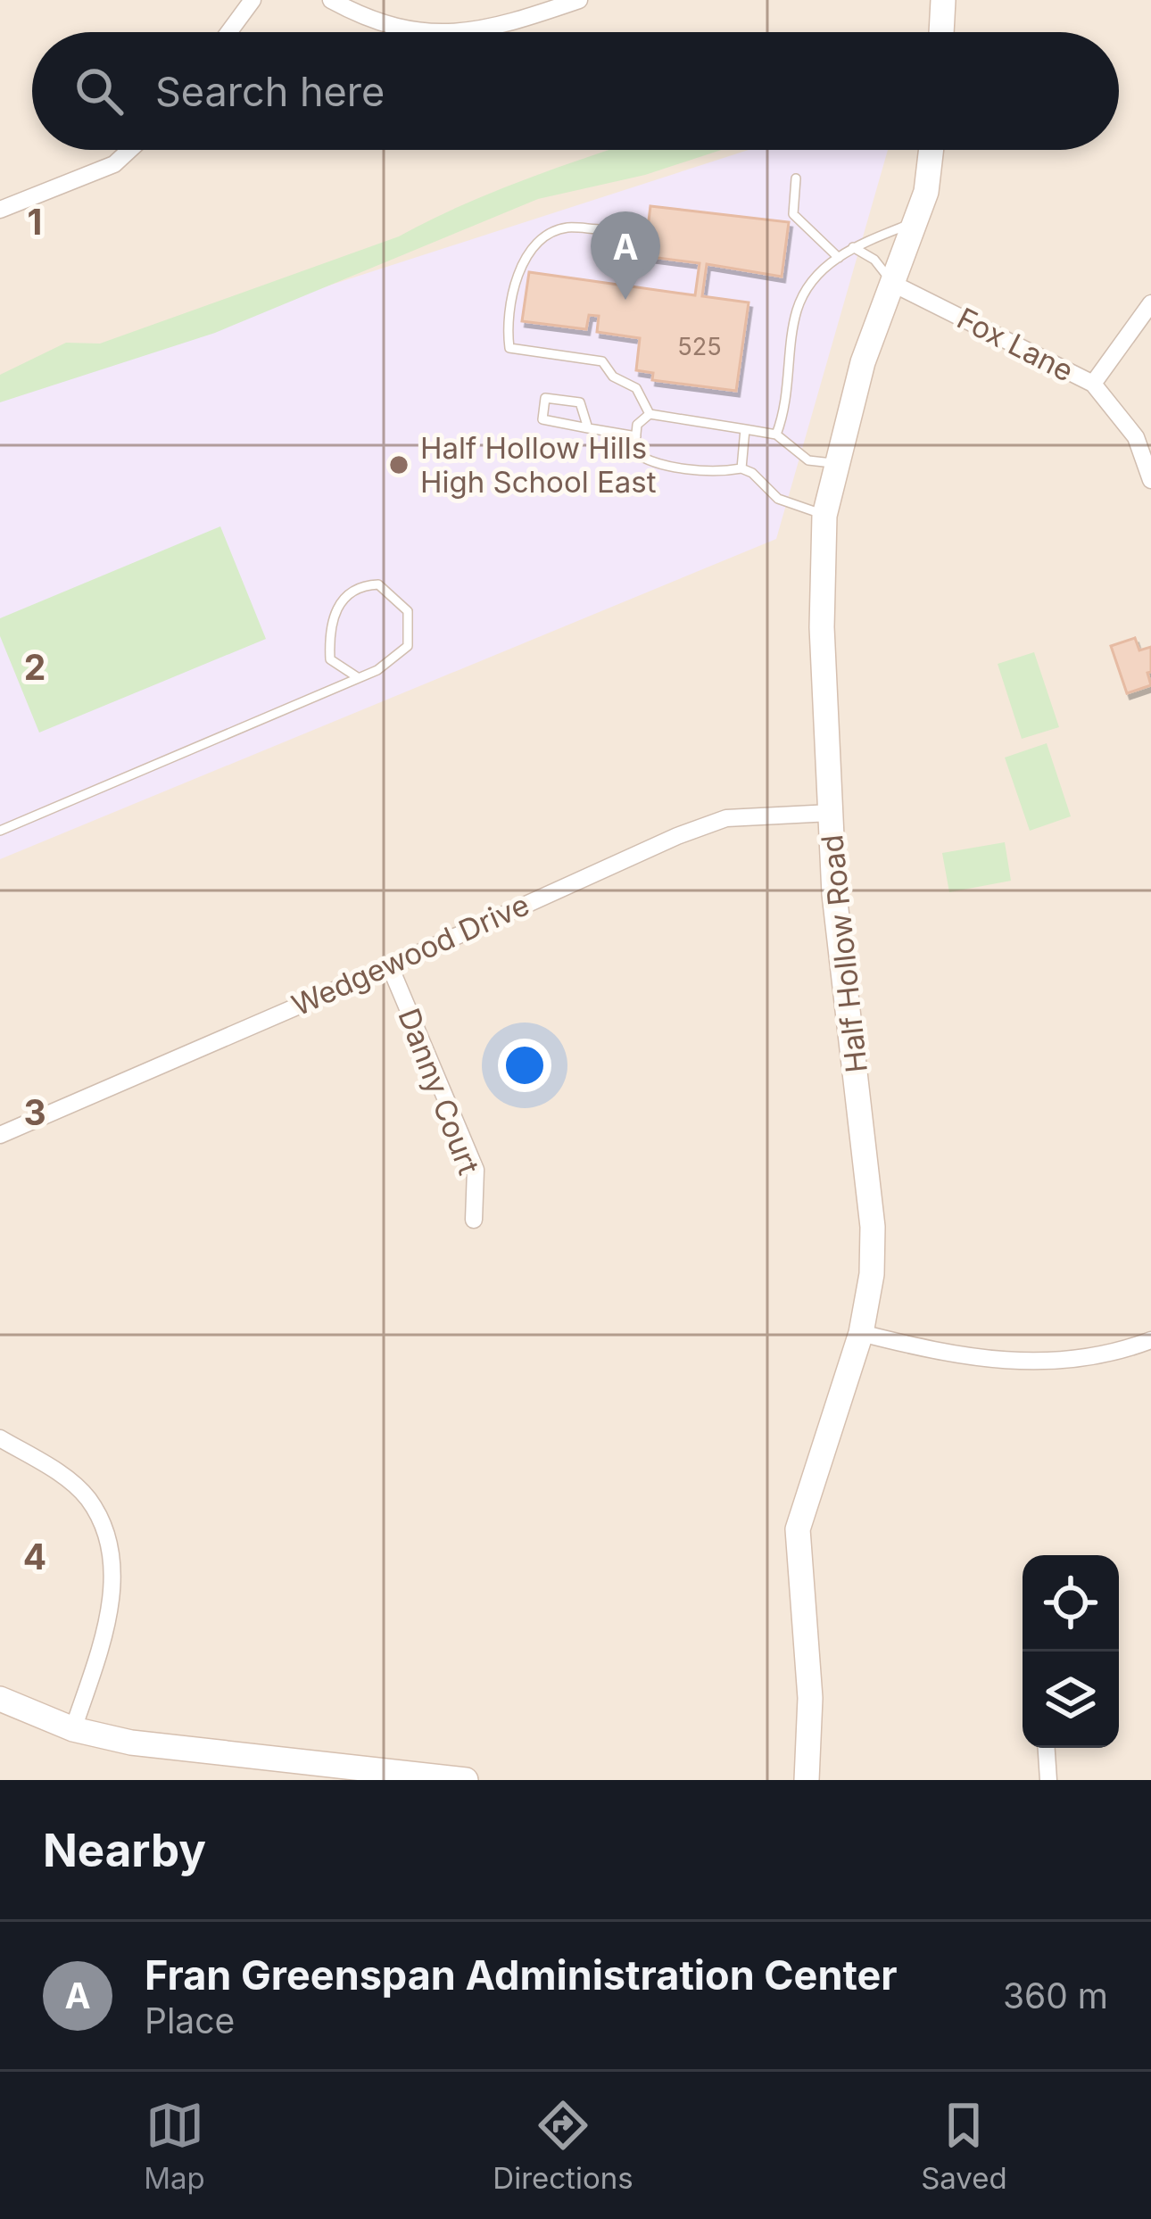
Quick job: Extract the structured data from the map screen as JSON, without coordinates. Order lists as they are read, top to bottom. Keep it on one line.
{"streets":{"street":["Fox Lane","Half Hollow Road","Wedgewood Drive","Danny Court"]},"crossings":[["Fox Lane","Half Hollow Road"],["Half Hollow Road","Wedgewood Drive"],["Wedgewood Drive","Danny Court"]],"places":["Half Hollow Hills High School East"],"house_numbers":["525"],"page":{"search":"Search here","pins":"A","heading":"Nearby","list":[{"mark":"A","name":"Fran Greenspan Administration Center","note":"Place","value":"360 m"}],"nav":["Map","Directions","Saved"]},"grid":{"rows":["1","2","3","4"]}}
